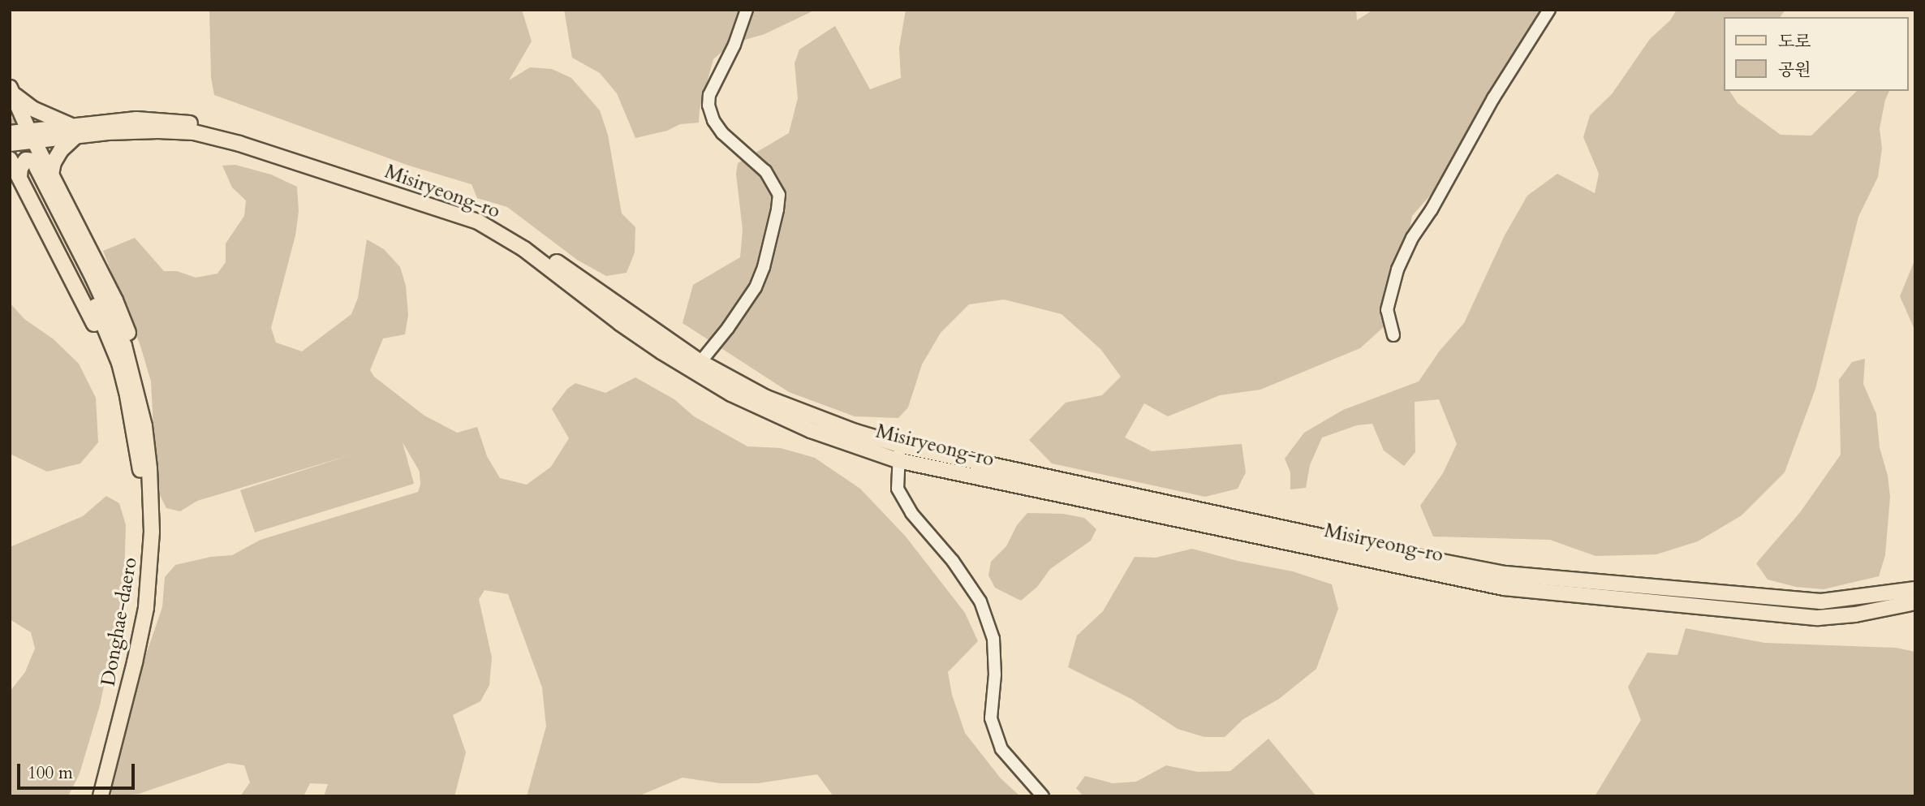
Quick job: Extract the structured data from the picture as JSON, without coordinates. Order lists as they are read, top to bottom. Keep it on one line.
{"streets":{"main road":["Misiryeong-ro","Donghae-daero"]},"legend":["도로","공원"],"scale_bar":"100 m"}
